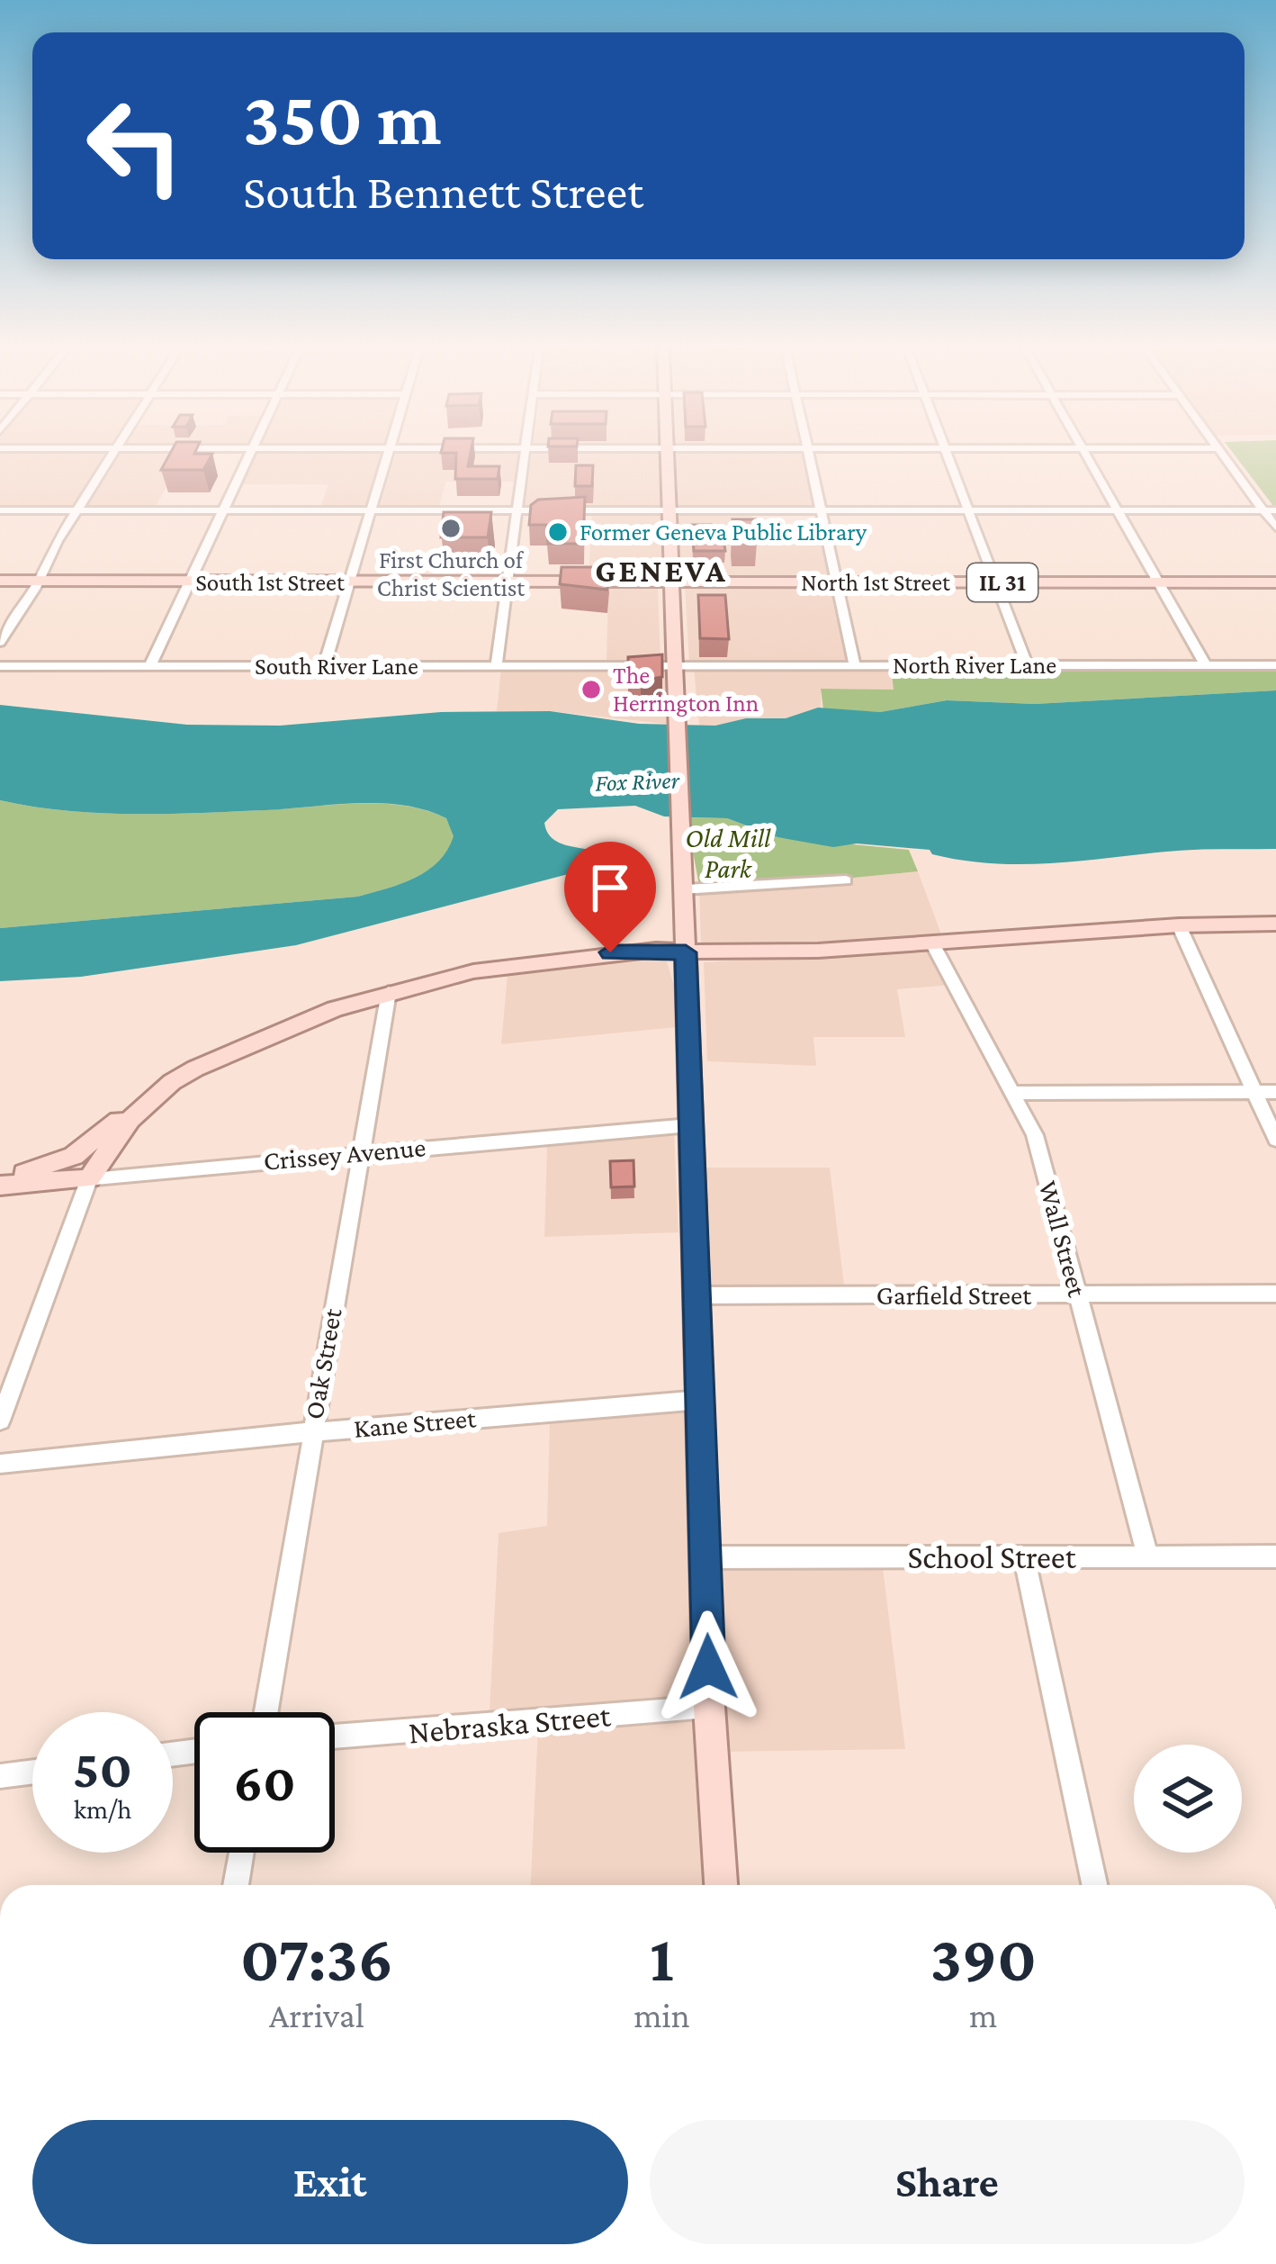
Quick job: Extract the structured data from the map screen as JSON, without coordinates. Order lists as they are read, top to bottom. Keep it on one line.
{"streets":{"main road":["South 1st Street","North 1st Street","IL 31","Crissey Avenue"],"street":["North River Lane","South River Lane","Wall Street","Garfield Street","Oak Street","Kane Street","School Street","Nebraska Street"]},"crossings":[["South 1st Street","North 1st Street"],["North River Lane","South River Lane"],["Crissey Avenue","Oak Street"],["Wall Street","Garfield Street"],["Wall Street","School Street"],["Oak Street","Kane Street"]],"districts":["GENEVA"],"water":["Fox River"],"parks":["Old Mill Park"],"places":["First Church of Christ Scientist","Former Geneva Public Library","The Herrington Inn"],"page":{"turn":["350 m","South Bennett Street"],"speed":"50 km/h","limit":"60","eta":["07:36","Arrival","1","min","390","m"],"buttons":["Exit","Share"]}}
